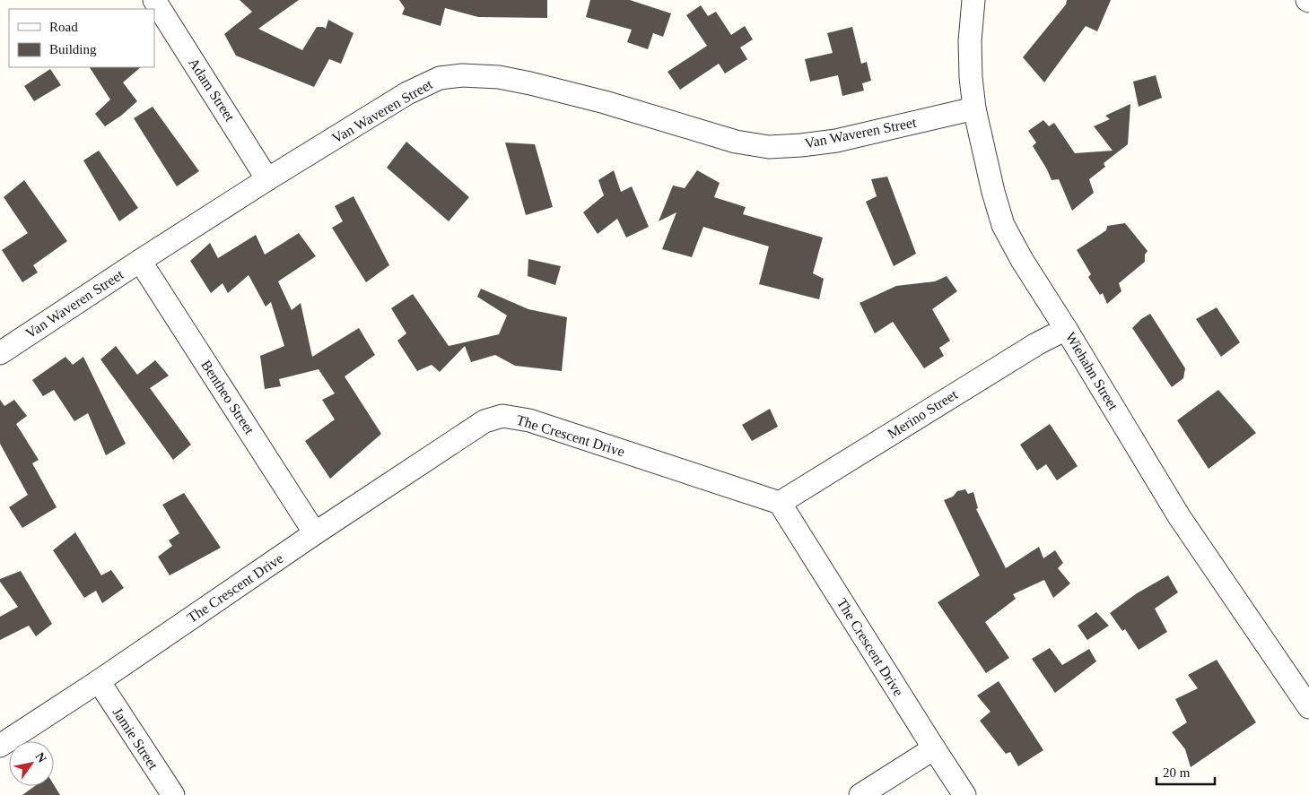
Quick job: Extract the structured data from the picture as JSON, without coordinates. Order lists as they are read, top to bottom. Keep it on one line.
{"streets":{"street":["Adam Street","Van Waveren Street","Wiehahn Street","Bentheo Street","Merino Street","The Crescent Drive","Jamie Street"]},"crossings":[["Adam Street","Van Waveren Street"],["Van Waveren Street","Wiehahn Street"],["Van Waveren Street","Bentheo Street"],["Wiehahn Street","Merino Street"],["Bentheo Street","The Crescent Drive"],["Merino Street","The Crescent Drive"],["The Crescent Drive","Jamie Street"]],"legend":["Road","Building"],"scale_bar":"20 m","north":"top right"}
